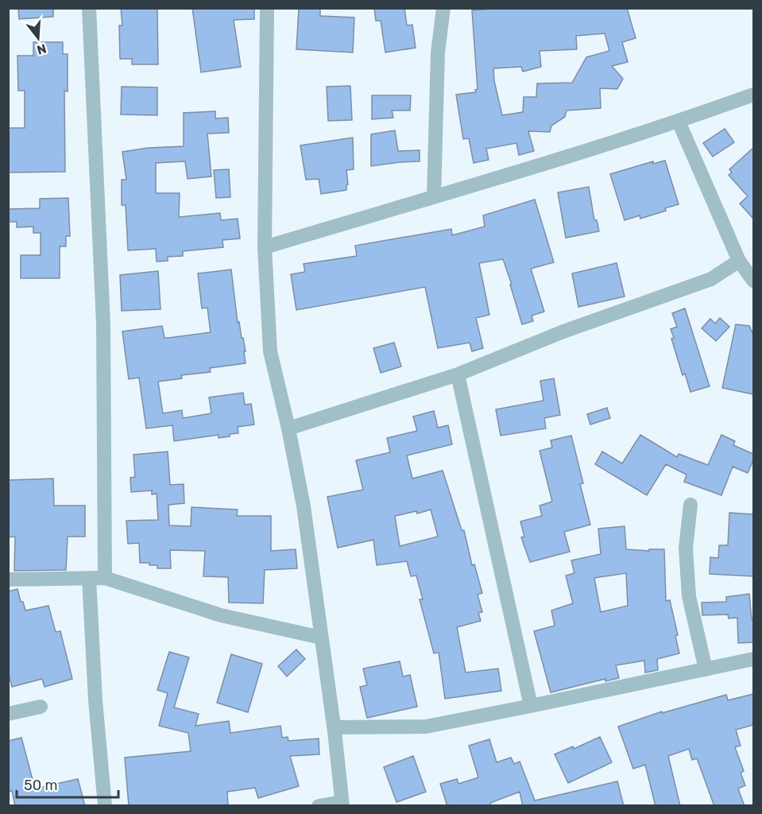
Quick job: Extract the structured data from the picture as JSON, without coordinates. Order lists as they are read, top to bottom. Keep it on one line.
{"scale_bar":"50 m","north":"bottom"}
